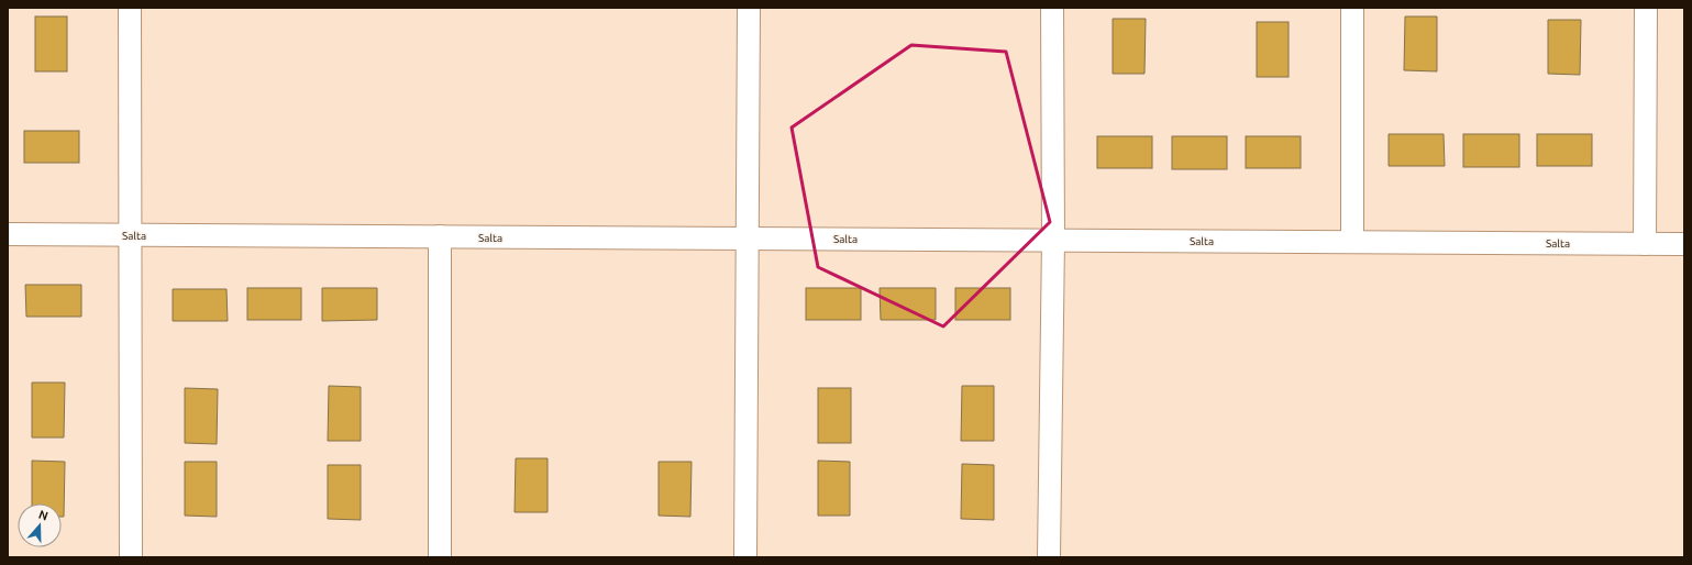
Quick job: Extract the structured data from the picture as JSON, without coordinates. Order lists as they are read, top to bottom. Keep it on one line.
{"streets":{"street":["Salta"]},"north":"top"}
